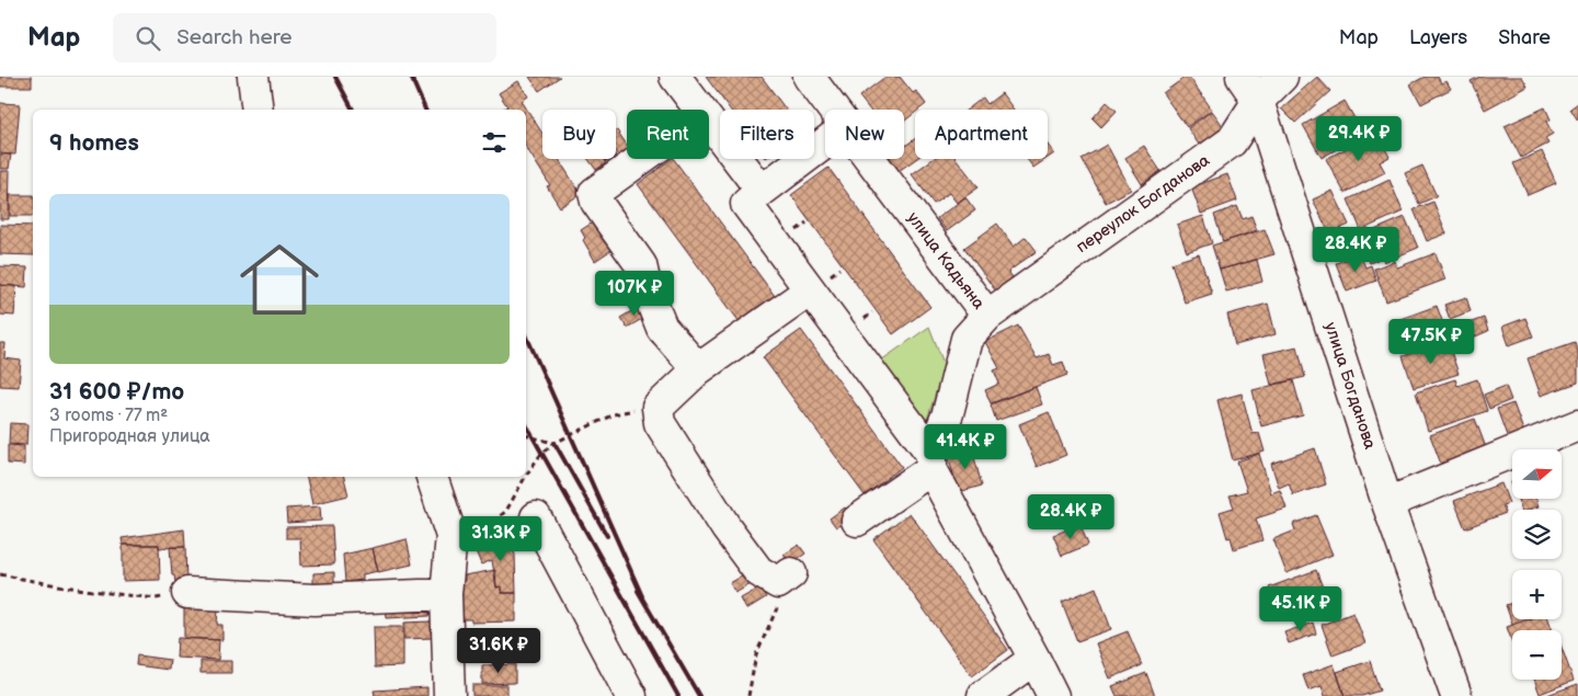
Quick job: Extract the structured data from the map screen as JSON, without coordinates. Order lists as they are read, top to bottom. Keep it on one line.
{"streets":{"street":["переулок Богданова","улица Кадьяна","улица Богданова"]},"crossings":[["переулок Богданова","улица Кадьяна"],["переулок Богданова","улица Богданова"]],"north":"right","page":{"header":"Map","search":"Search here","nav":["Map","Layers","Share"],"chip":["Buy","Rent","Filters","New","Apartment"],"heading":"9 homes","price":["29.4K ₽","28.4K ₽","107K ₽","47.5K ₽","41.4K ₽","28.4K ₽","31.3K ₽","45.1K ₽","31.6K ₽"],"list":[{"name":"31 600 ₽/mo","note":"3 rooms · 77 m² · Пригородная улица"}],"map_buttons":["+","−"]}}
